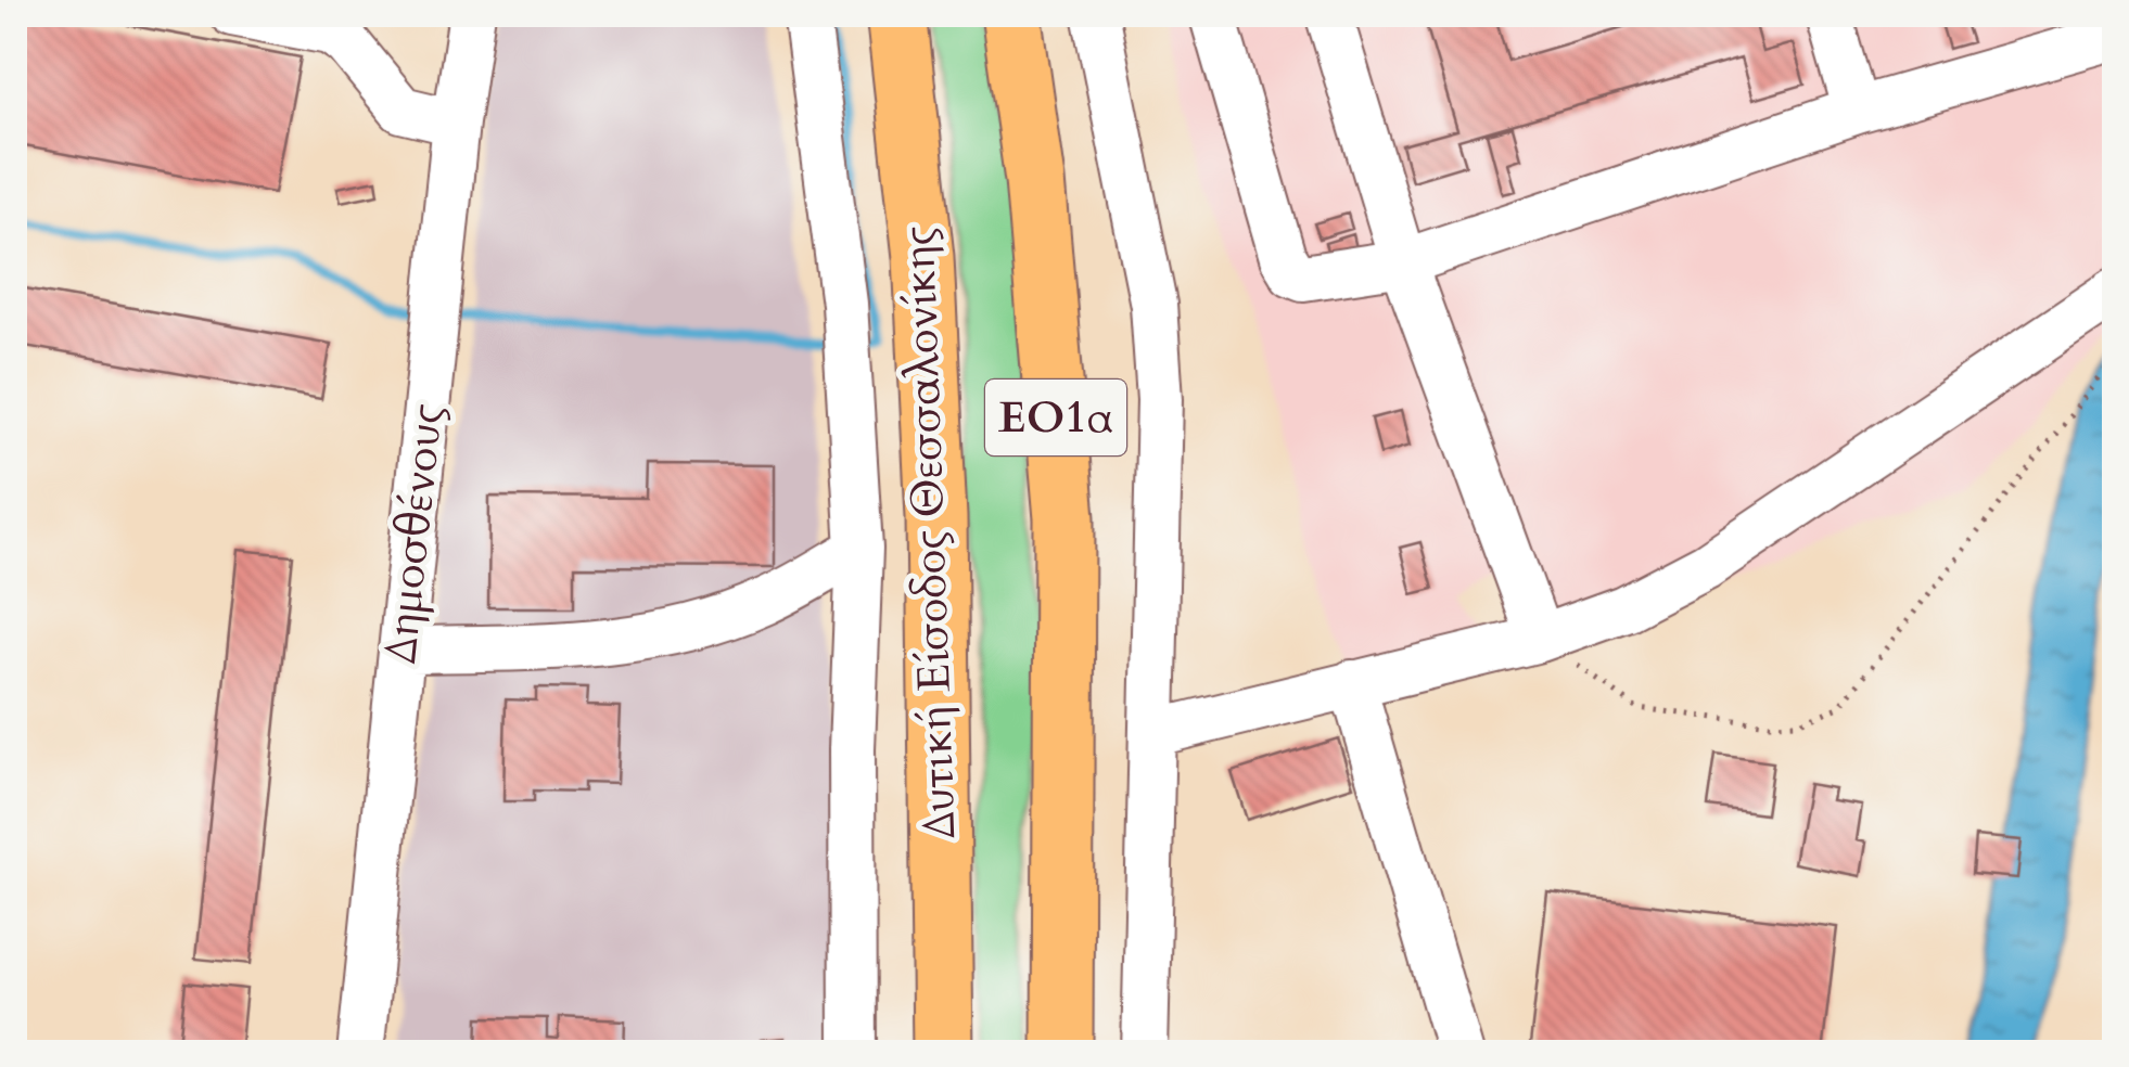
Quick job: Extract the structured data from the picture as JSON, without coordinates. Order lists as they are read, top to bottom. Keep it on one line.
{"streets":{"highway":["ΕΟ1α","Δυτική Είσοδος Θεσσαλονίκης"],"street":["Δημοσθένους"]}}
